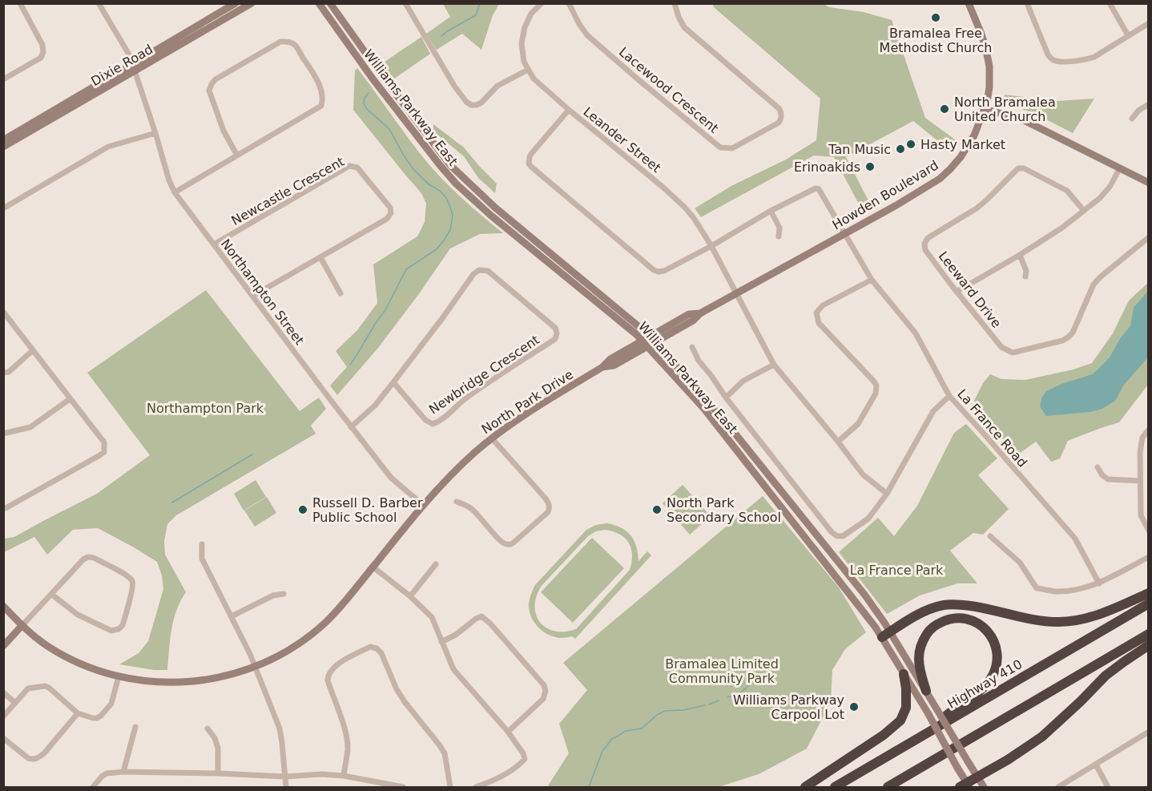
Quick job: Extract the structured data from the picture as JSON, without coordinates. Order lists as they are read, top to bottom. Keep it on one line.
{"streets":{"highway":["Highway 410"],"main road":["Dixie Road","Williams Parkway East","Howden Boulevard","North Park Drive"],"street":["Lacewood Crescent","Leander Street","Newcastle Crescent","Leeward Drive","Northampton Street","Newbridge Crescent","La France Road"]},"crossings":[["Dixie Road","Northampton Street"],["Williams Parkway East","Howden Boulevard"],["Williams Parkway East","North Park Drive"],["Leander Street","Howden Boulevard"],["Newcastle Crescent","Northampton Street"],["Howden Boulevard","North Park Drive"],["Howden Boulevard","La France Road"],["Northampton Street","Newbridge Crescent"],["Northampton Street","North Park Drive"]],"parks":["Northampton Park","La France Park","Bramalea Limited Community Park"],"places":["Bramalea Free Methodist Church","North Bramalea United Church","Hasty Market","Tan Music","Erinoakids","Russell D. Barber Public School","North Park Secondary School","Williams Parkway Carpool Lot"]}
